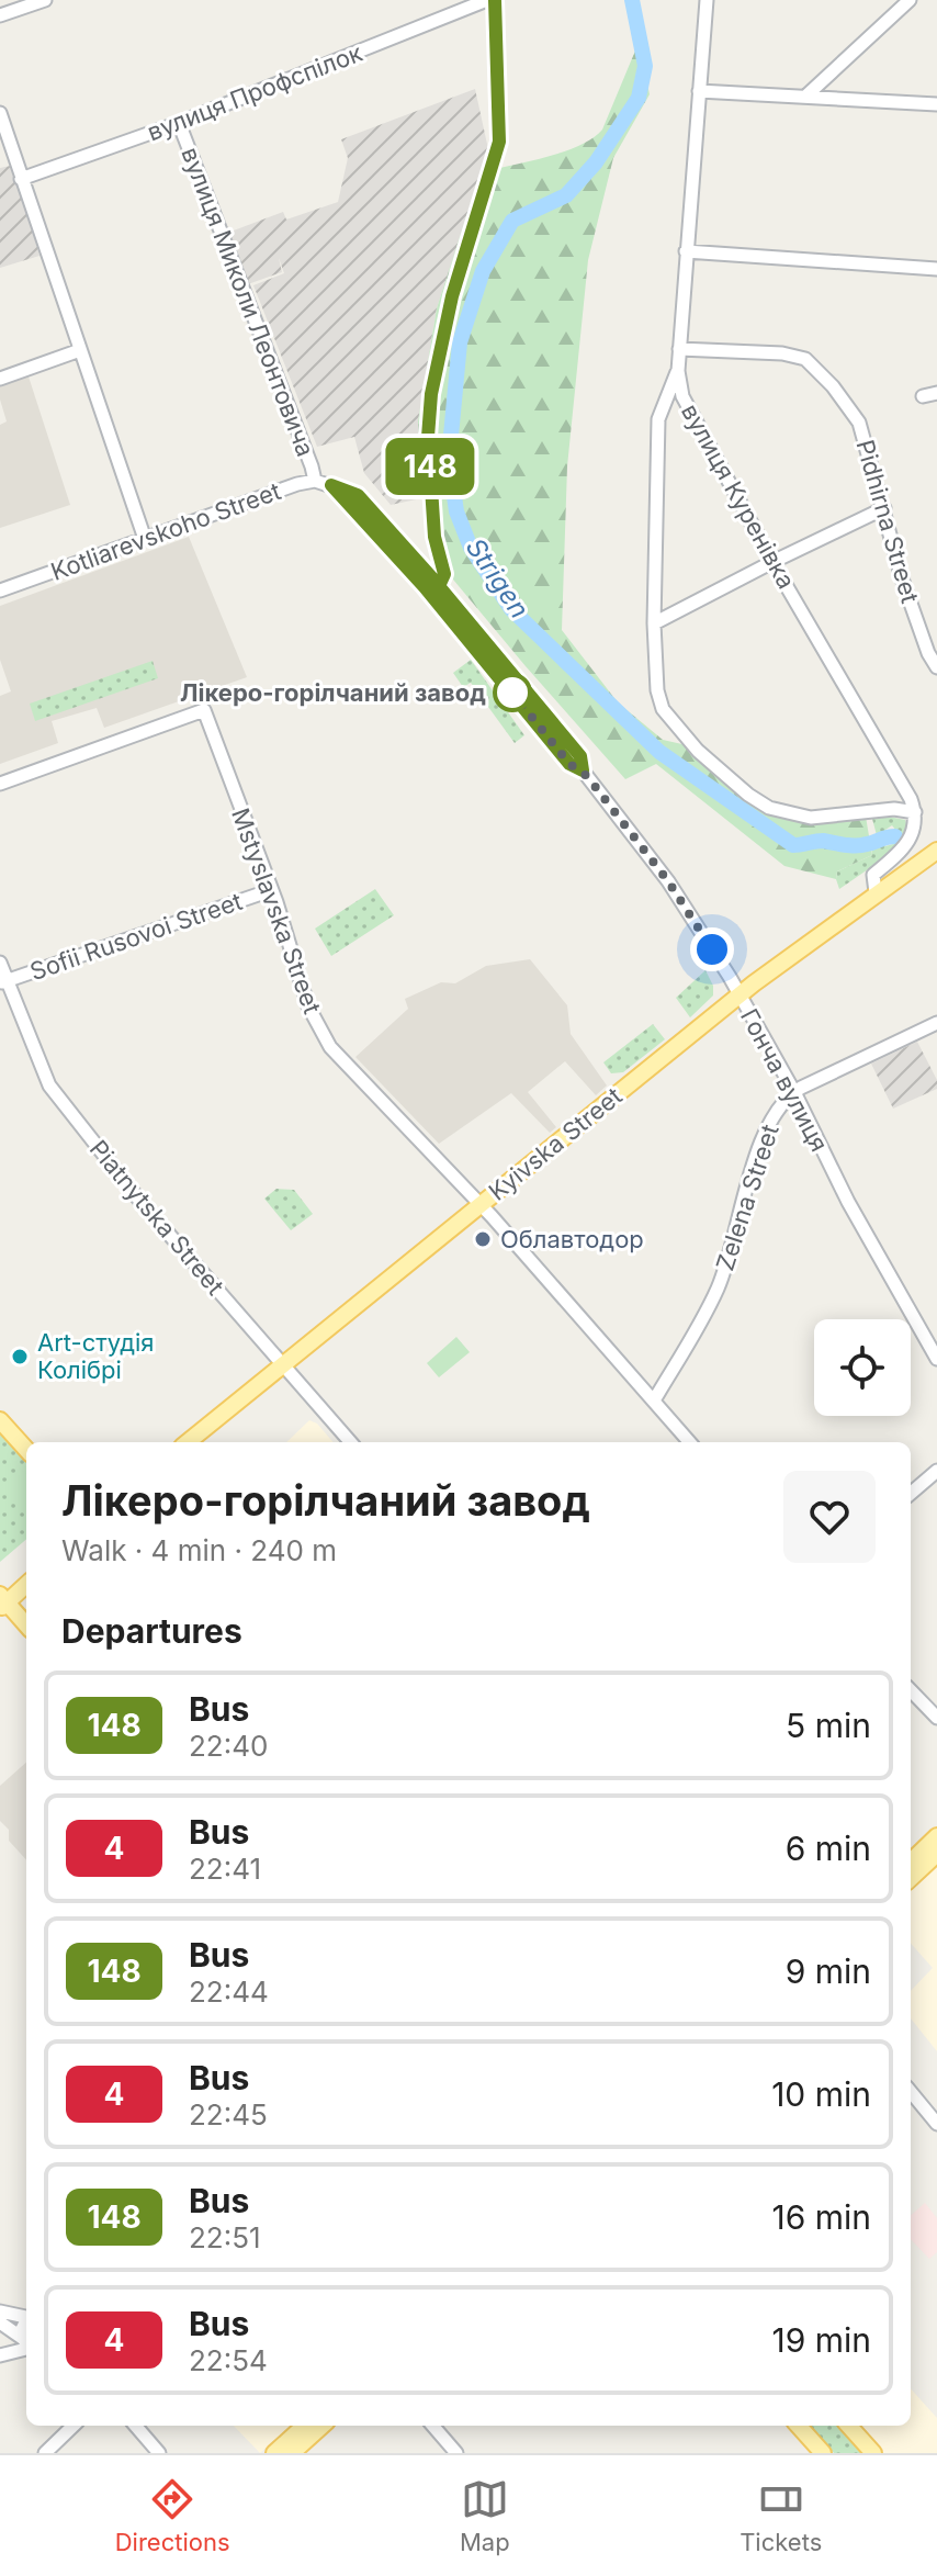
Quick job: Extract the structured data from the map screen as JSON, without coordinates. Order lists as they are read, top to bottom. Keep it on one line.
{"streets":{"main road":["Kyivska Street"],"street":["вулиця Профспілок","вулиця Миколи Леонтовича","вулиця Куренівка","Pidhirna Street","Kotliarevskoho Street","Mstyslavska Street","Sofii Rusovoi Street","Гонча вулиця","Zelena Street","Piatnytska Street"]},"crossings":[["вулиця Профспілок","вулиця Миколи Леонтовича"],["вулиця Миколи Леонтовича","Kotliarevskoho Street"],["вулиця Куренівка","Pidhirna Street"],["Kotliarevskoho Street","Гонча вулиця"],["Mstyslavska Street","Sofii Rusovoi Street"],["Mstyslavska Street","Kyivska Street"],["Mstyslavska Street","Zelena Street"],["Sofii Rusovoi Street","Piatnytska Street"],["Гонча вулиця","Kyivska Street"],["Гонча вулиця","Zelena Street"],["Kyivska Street","Piatnytska Street"]],"water":["Strigen"],"places":["Лікеро-горілчаний завод","Облавтодор","Art-студія Колібрі"],"lines":["bus line 148"],"page":{"on_map":"148","heading":[["Лікеро-горілчаний завод","Walk · 4 min · 240 m"],"Departures"],"list":[{"mark":"148","name":"Bus","note":"22:40","value":"5 min"},{"mark":"4","name":"Bus","note":"22:41","value":"6 min"},{"mark":"148","name":"Bus","note":"22:44","value":"9 min"},{"mark":"4","name":"Bus","note":"22:45","value":"10 min"},{"mark":"148","name":"Bus","note":"22:51","value":"16 min"},{"mark":"4","name":"Bus","note":"22:54","value":"19 min"}],"tabs":["Directions","Map","Tickets"]}}
